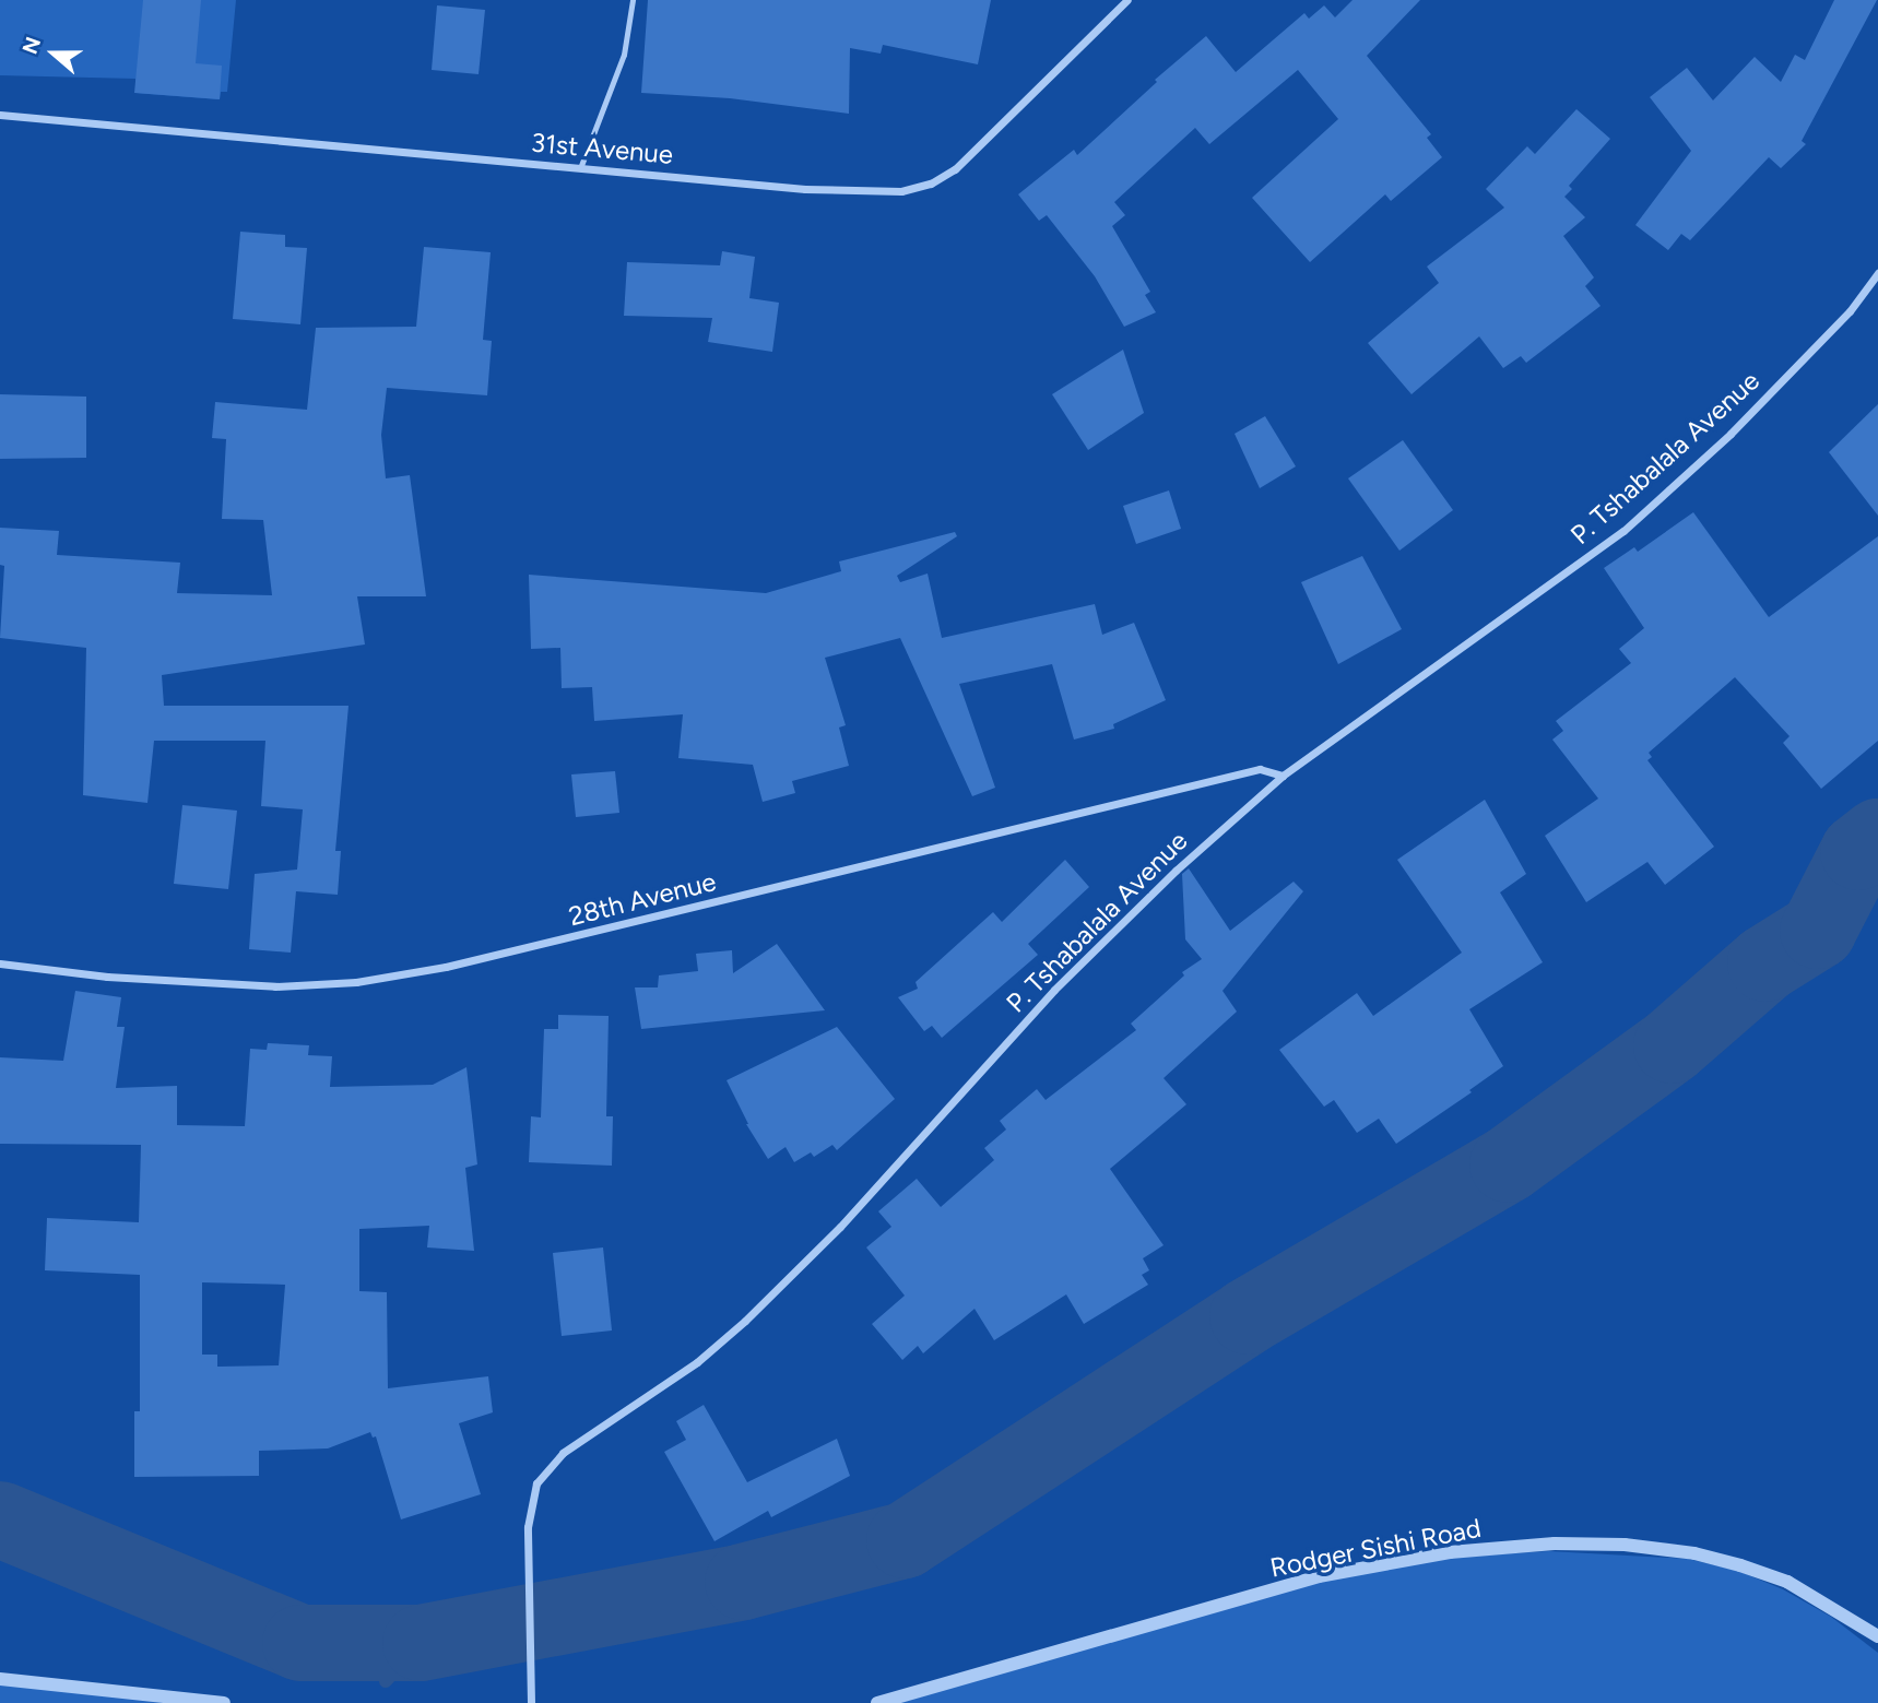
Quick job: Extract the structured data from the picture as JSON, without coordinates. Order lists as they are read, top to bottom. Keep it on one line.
{"streets":{"street":["31st Avenue","P. Tshabalala Avenue","28th Avenue","Rodger Sishi Road"]},"crossings":[["P. Tshabalala Avenue","28th Avenue"]],"north":"left"}
